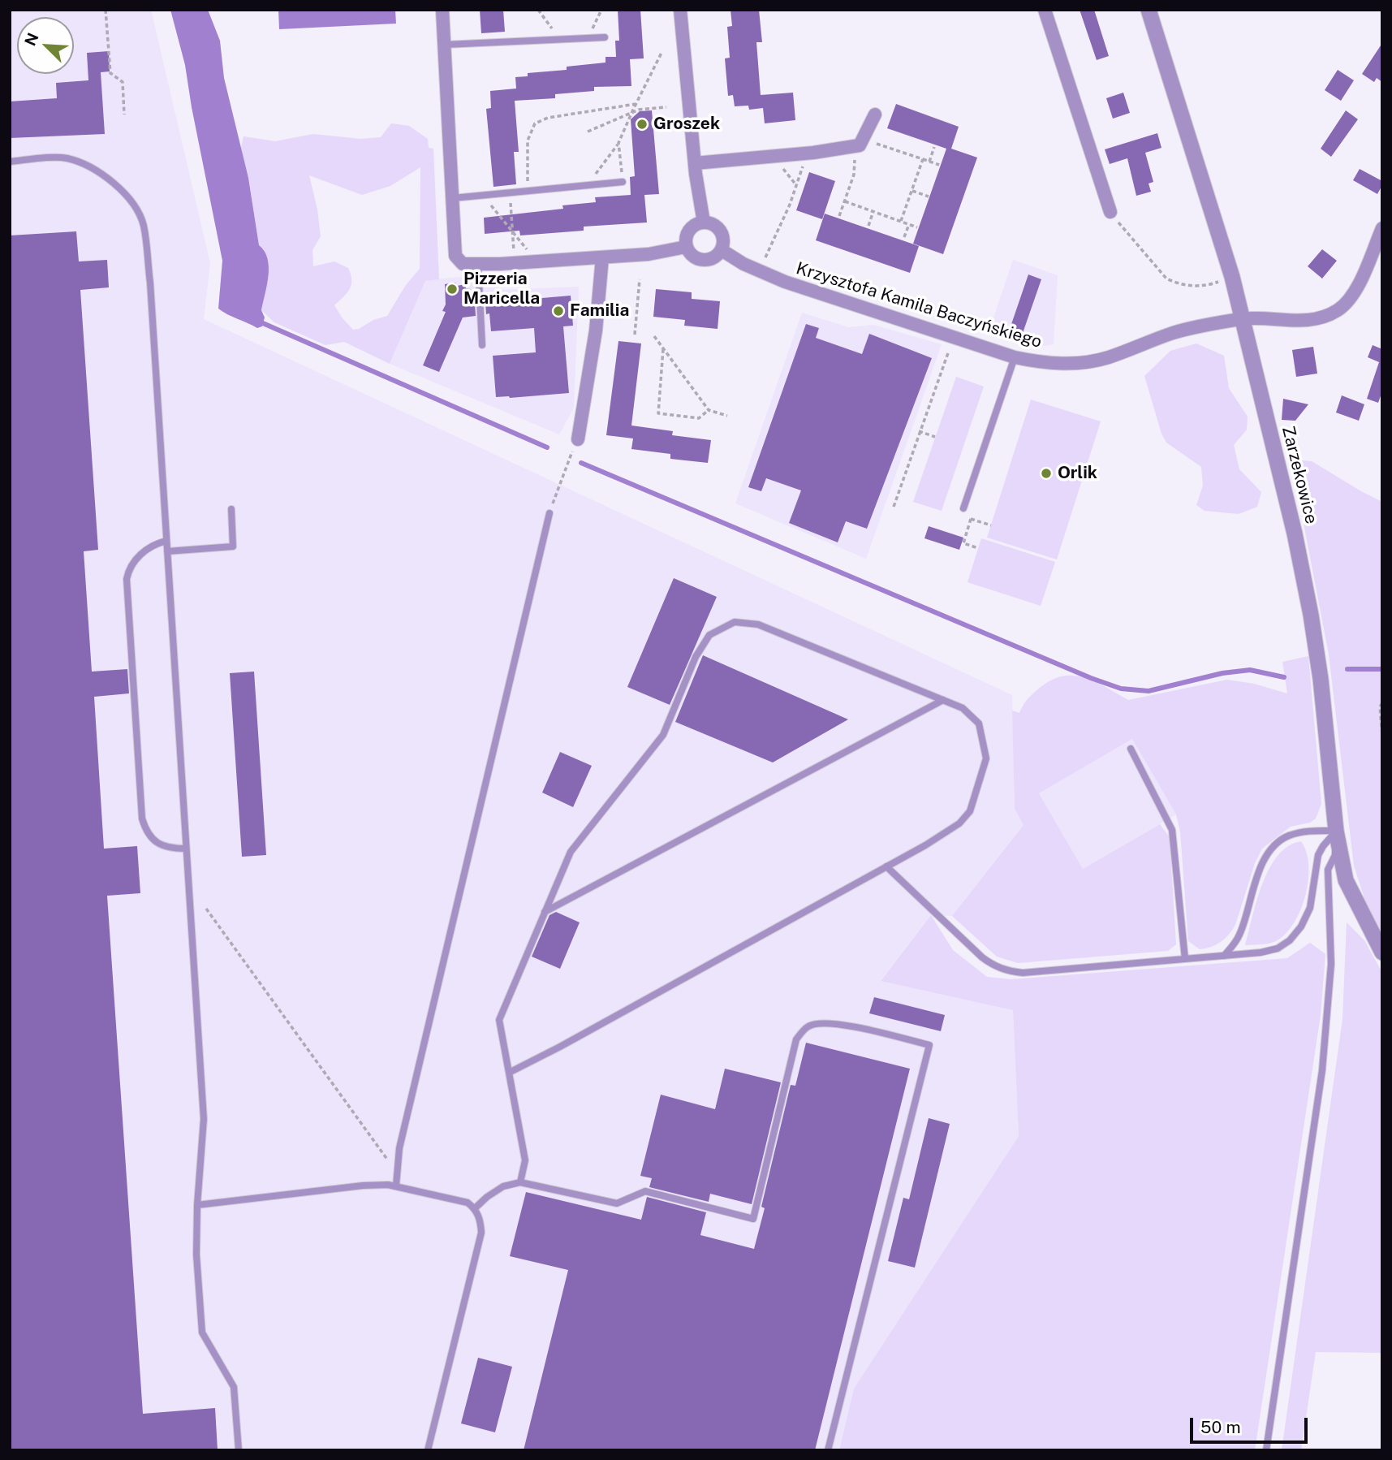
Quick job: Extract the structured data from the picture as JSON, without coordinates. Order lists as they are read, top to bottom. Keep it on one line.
{"streets":{"street":["Krzysztofa Kamila Baczyńskiego","Zarzekowice"]},"crossings":[["Krzysztofa Kamila Baczyńskiego","Zarzekowice"]],"places":["Groszek","Pizzeria Maricella","Familia","Orlik"],"scale_bar":"50 m","north":"top left"}
